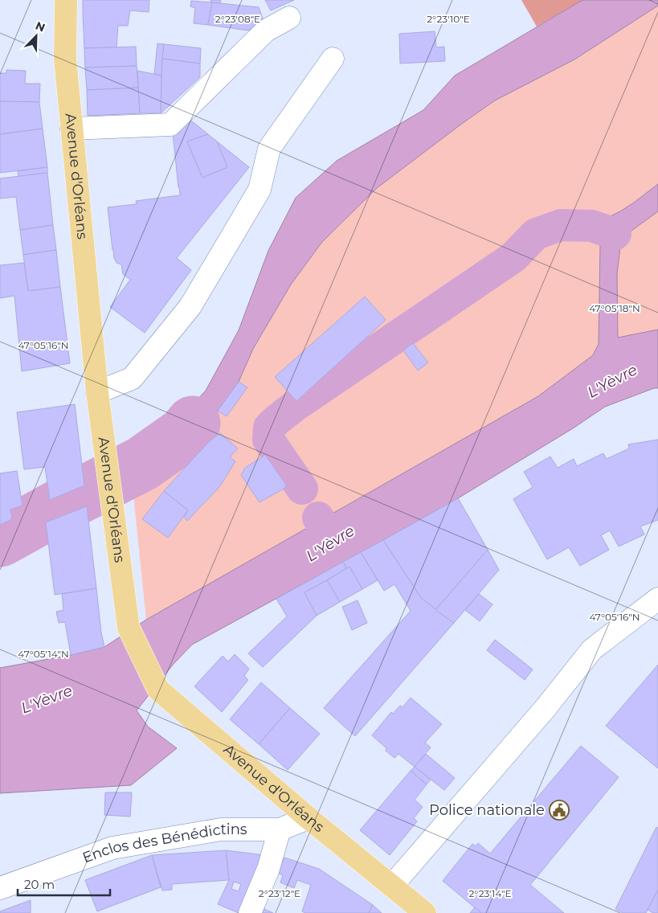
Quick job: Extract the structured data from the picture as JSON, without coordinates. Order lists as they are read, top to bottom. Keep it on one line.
{"streets":{"main road":["Avenue d'Orléans"],"street":["Enclos des Bénédictins"]},"crossings":[["Avenue d'Orléans","Enclos des Bénédictins"]],"water":["L'Yèvre"],"places":{"public building":["Police nationale"]},"scale_bar":"20 m","north":"top right","coordinates":["2°23'08\"E","2°23'10\"E","47°05'18\"N","47°05'16\"N","47°05'14\"N","2°23'12\"E","2°23'14\"E"]}
